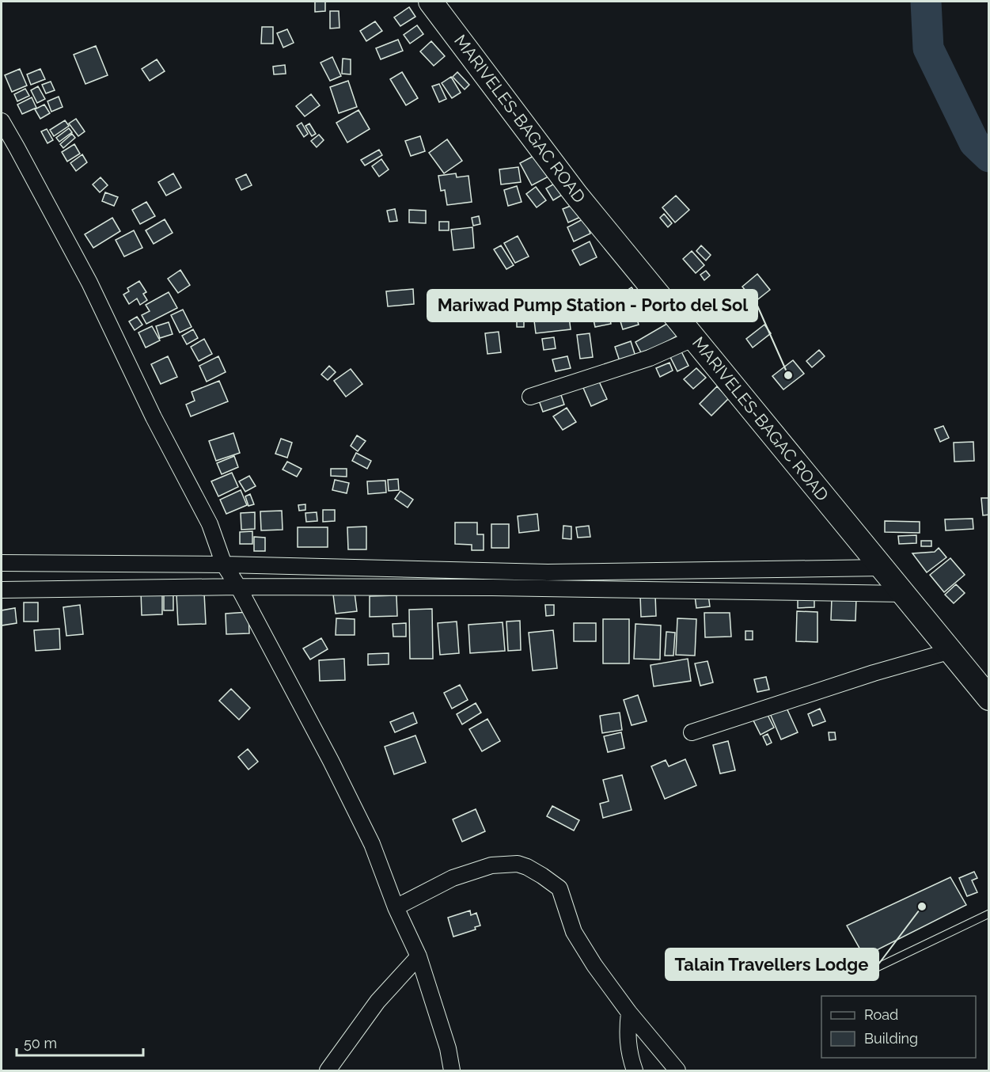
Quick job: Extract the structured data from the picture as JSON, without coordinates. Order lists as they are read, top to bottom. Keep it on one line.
{"streets":{"main road":["MARIVELES-BAGAC ROAD"]},"places":["Mariwad Pump Station - Porto del Sol","Talain Travellers Lodge"],"legend":["Road","Building"],"scale_bar":"50 m"}
